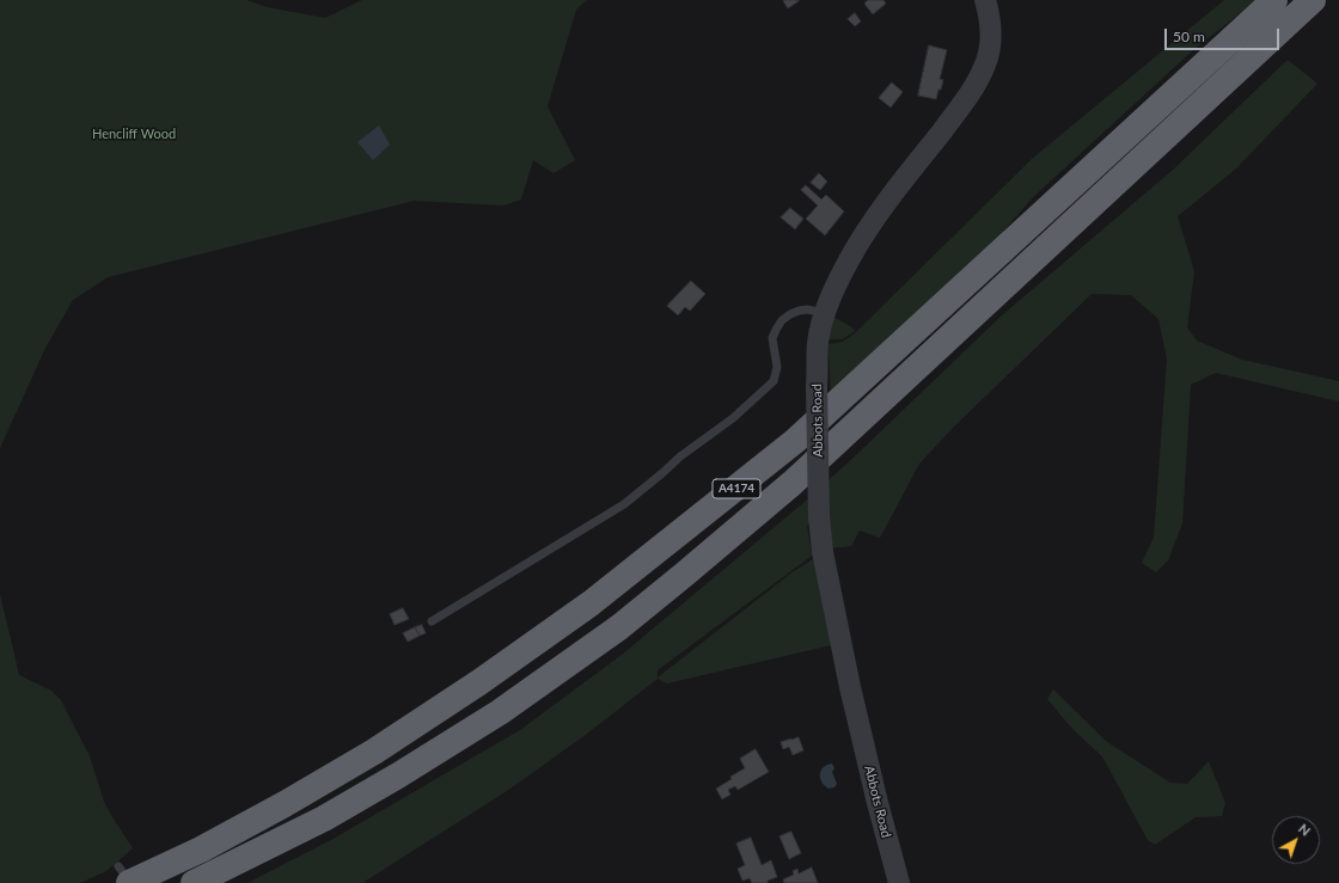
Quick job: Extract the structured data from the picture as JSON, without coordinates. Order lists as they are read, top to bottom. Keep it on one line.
{"streets":{"highway":["A4174"],"street":["Abbots Road"]},"parks":["Hencliff Wood"],"scale_bar":"50 m","north":"top right"}
